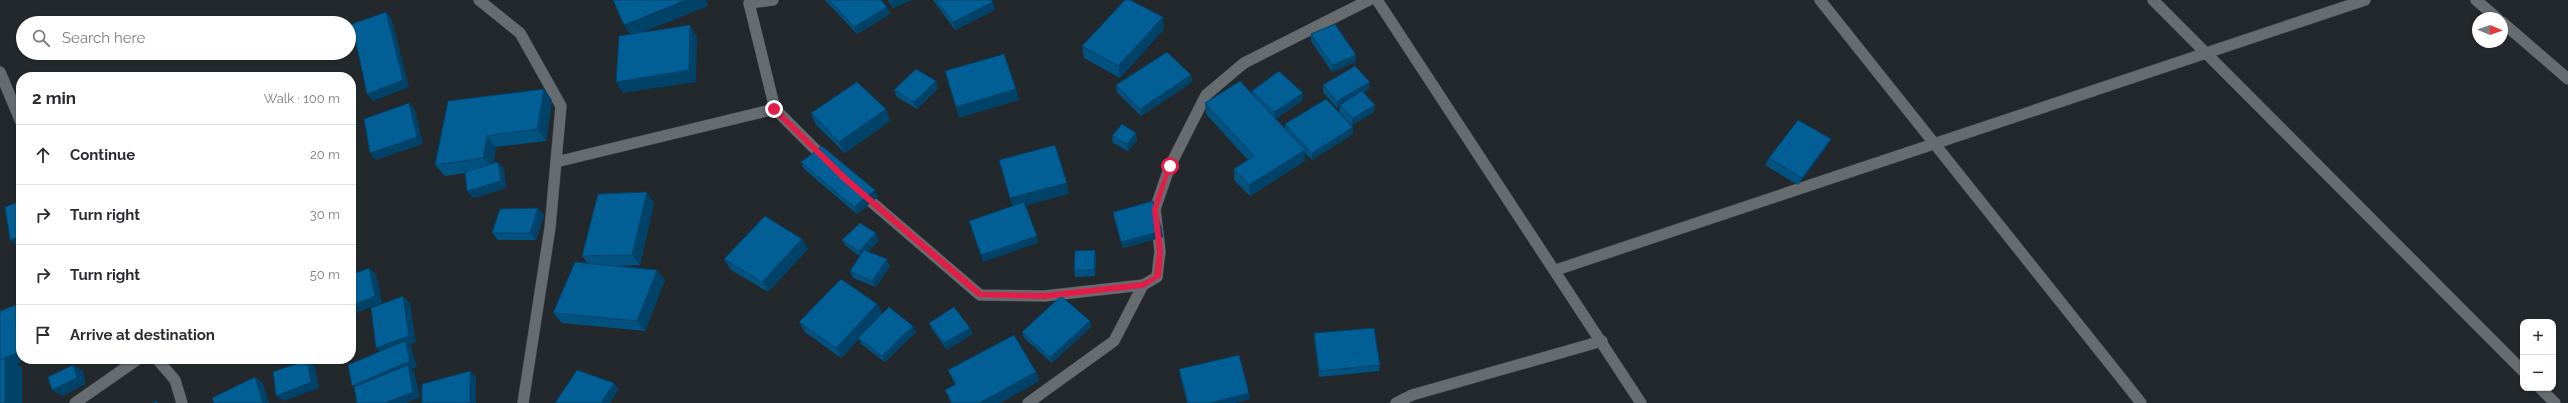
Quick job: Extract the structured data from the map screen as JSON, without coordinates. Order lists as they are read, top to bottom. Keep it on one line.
{"north":"right","page":{"search":"Search here","heading":["2 min","Walk · 100 m"],"list":[["Continue","20 m"],["Turn right","30 m"],["Turn right","50 m"],"Arrive at destination"],"map_buttons":["+","−"]}}
